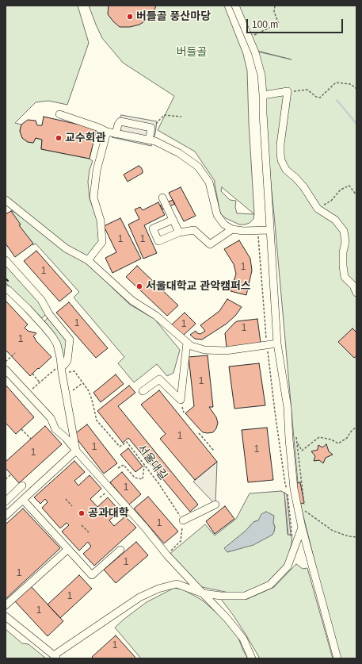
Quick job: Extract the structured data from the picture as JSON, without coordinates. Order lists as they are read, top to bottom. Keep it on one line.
{"streets":{"path":["서울대길"]},"parks":["버들골"],"places":["버들골 풍산마당","교수회관","서울대학교 관악캠퍼스","공과대학"],"house_numbers":["1","1","1","1","1","1","1","1","1","1","1","1","1","1","1","1","1","1","1","1"],"scale_bar":"100 m"}
